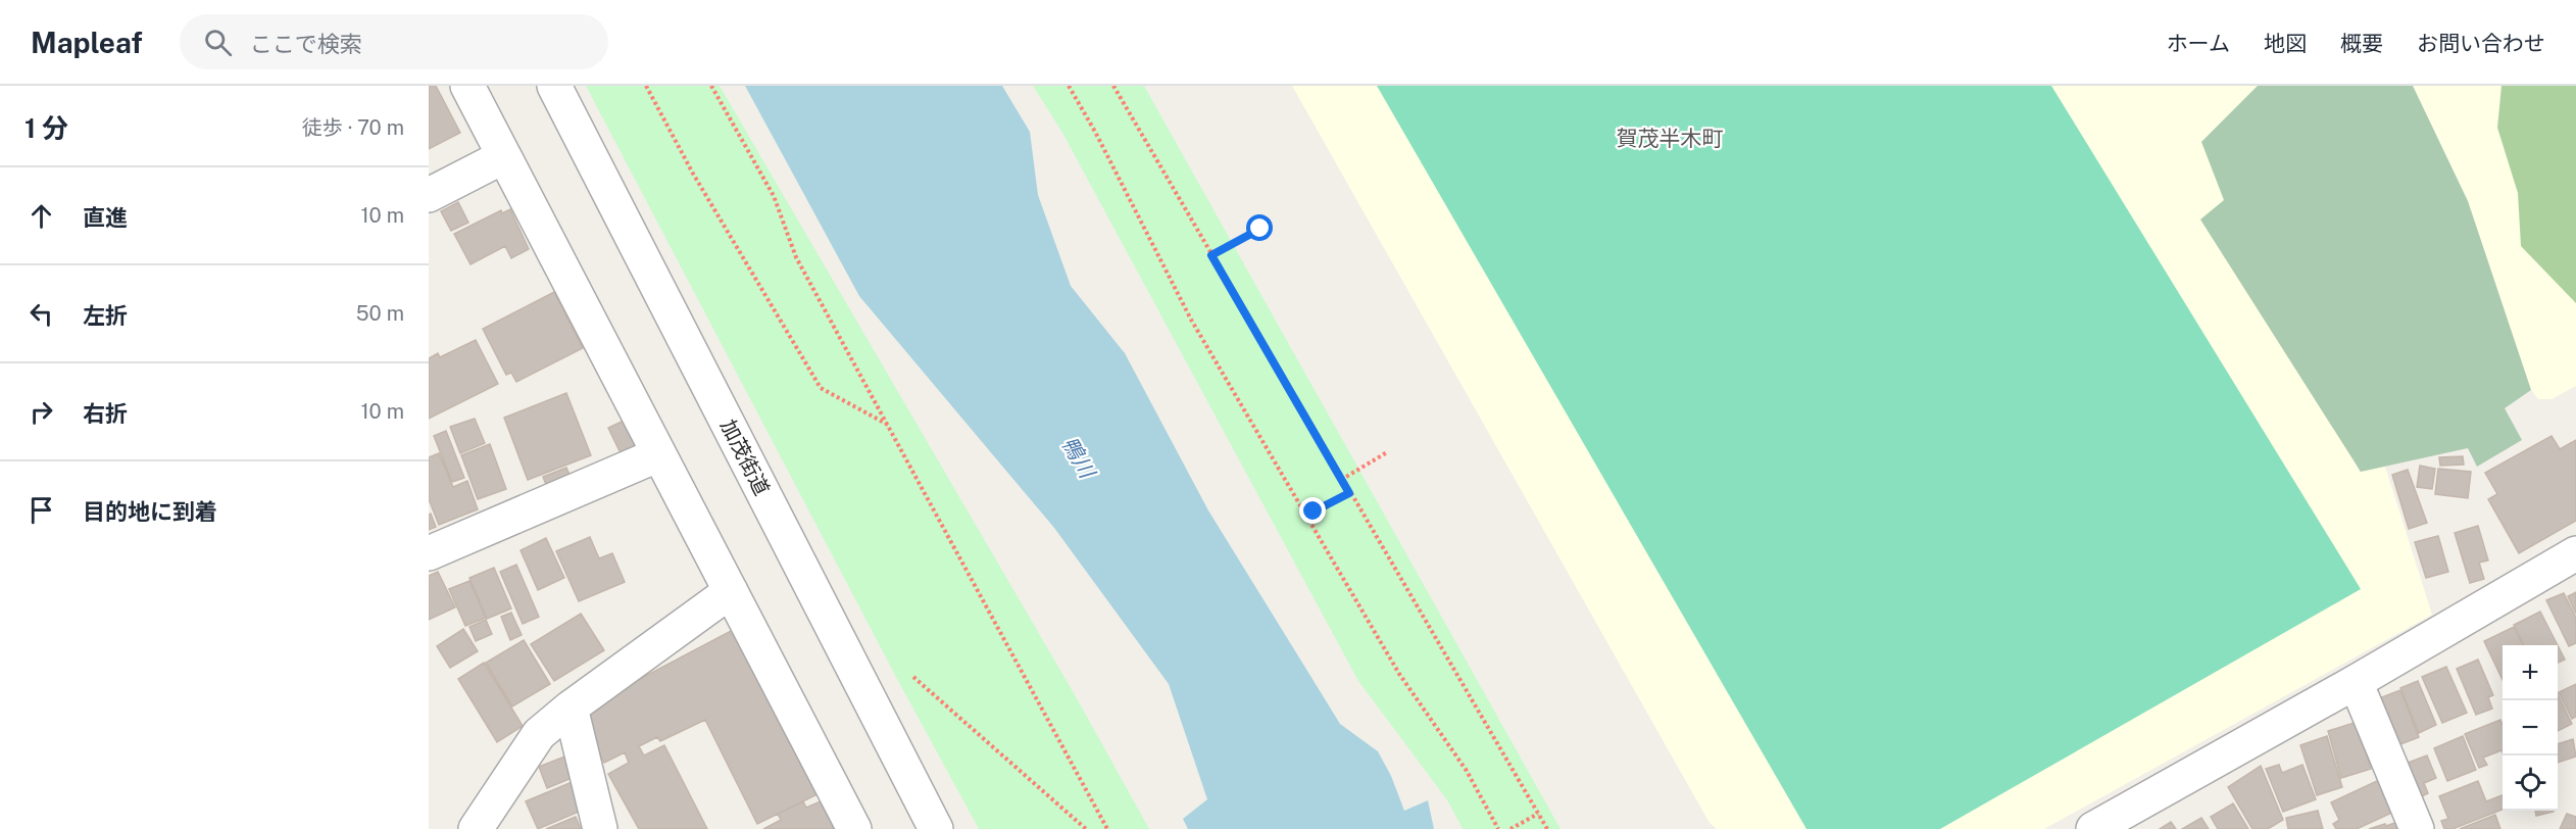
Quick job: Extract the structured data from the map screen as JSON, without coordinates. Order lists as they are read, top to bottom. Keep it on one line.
{"streets":{"street":["加茂街道"]},"districts":["賀茂半木町"],"water":["鴨川"],"page":{"header":"Mapleaf","search":"ここで検索","nav":["ホーム","地図","概要","お問い合わせ"],"heading":["1 分","徒歩 · 70 m"],"list":[["直進","10 m"],["左折","50 m"],["右折","10 m"],"目的地に到着"],"map_buttons":["+","−"]}}
